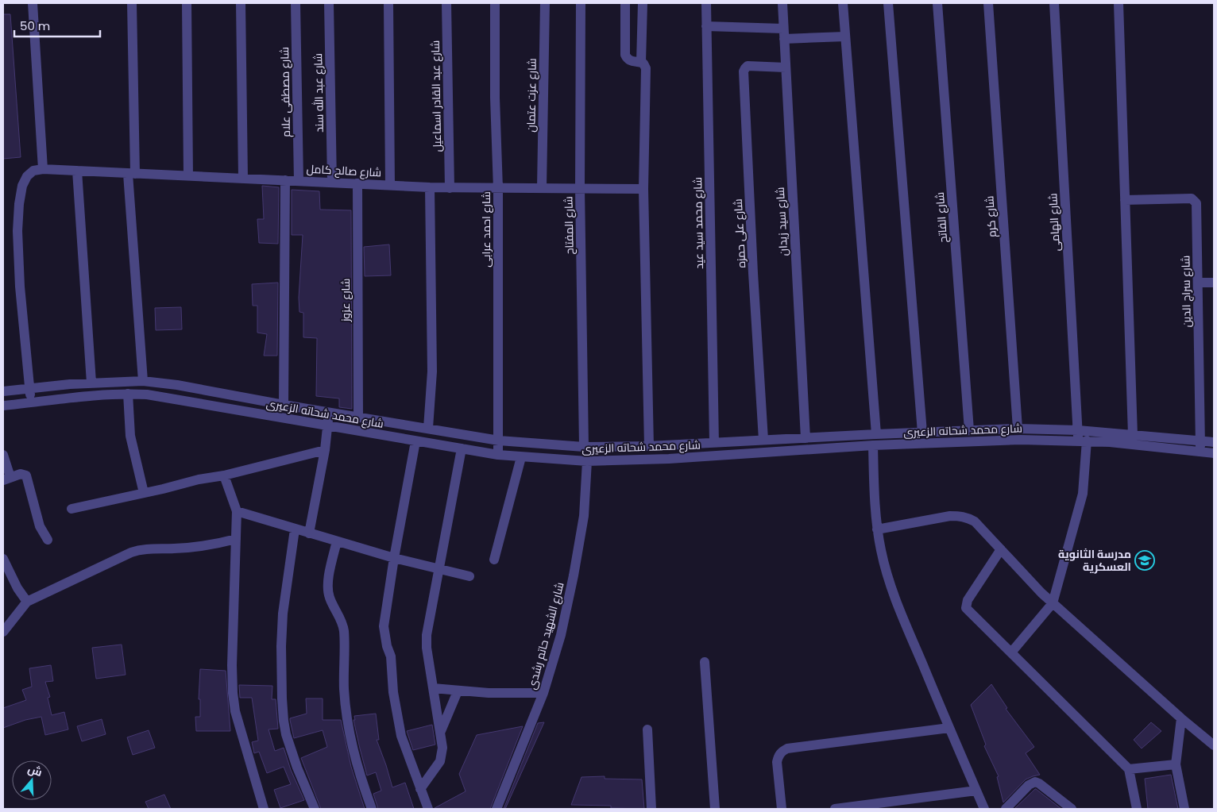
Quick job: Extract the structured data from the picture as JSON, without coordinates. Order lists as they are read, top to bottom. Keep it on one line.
{"streets":{"street":["شارع مصطفى علام","شارع عبد الله سند","شارع عزت عتمان","شارع عبد القادر اسماعيل","شارع صالح كامل","شارع كرم","شارع الفاتح","شارع سيد زيدان","شارع الهامى","شارع محمد سيد عيد","شارع المفتاح","شارع احمد عرابى","شارع على حمزه","شارع سراج الدين","شارع عزوز","شارع محمد شحاته الزعيرى","شارع الشهيد حاتم رشدى"]},"crossings":[["شارع مصطفى علام","شارع صالح كامل"],["شارع عبد الله سند","شارع صالح كامل"],["شارع عزت عتمان","شارع صالح كامل"],["شارع عبد القادر اسماعيل","شارع صالح كامل"],["شارع صالح كامل","شارع المفتاح"],["شارع صالح كامل","شارع احمد عرابى"],["شارع صالح كامل","شارع عزوز"],["شارع كرم","شارع محمد شحاته الزعيرى"],["شارع الفاتح","شارع محمد شحاته الزعيرى"],["شارع سيد زيدان","شارع على حمزه"],["شارع سيد زيدان","شارع محمد شحاته الزعيرى"],["شارع الهامى","شارع محمد شحاته الزعيرى"],["شارع محمد سيد عيد","شارع محمد شحاته الزعيرى"],["شارع المفتاح","شارع محمد شحاته الزعيرى"],["شارع احمد عرابى","شارع محمد شحاته الزعيرى"],["شارع على حمزه","شارع محمد شحاته الزعيرى"],["شارع سراج الدين","شارع محمد شحاته الزعيرى"],["شارع عزوز","شارع محمد شحاته الزعيرى"],["شارع محمد شحاته الزعيرى","شارع الشهيد حاتم رشدى"]],"places":{"school or university":["مدرسة الثانوية العسكرية"]},"scale_bar":"50 m","north":"top"}
